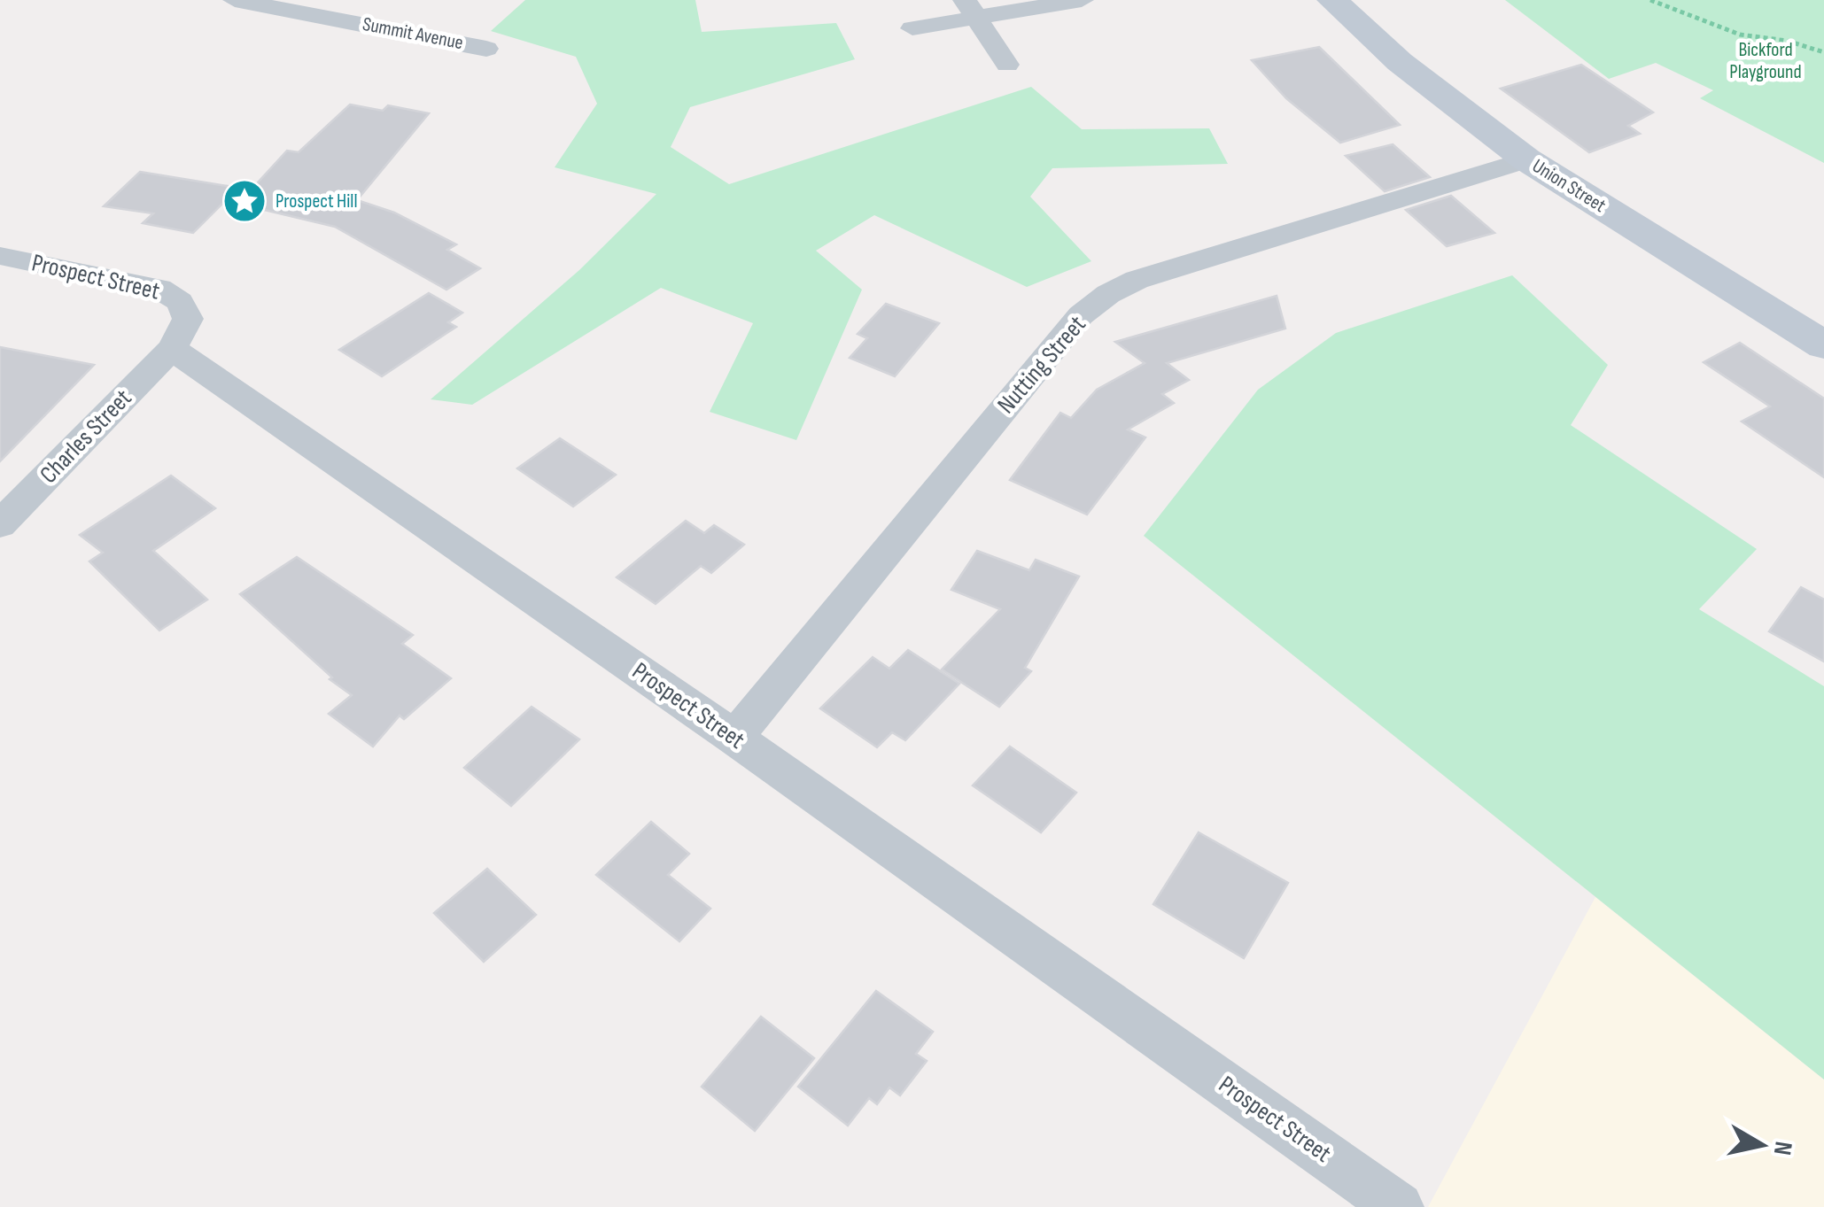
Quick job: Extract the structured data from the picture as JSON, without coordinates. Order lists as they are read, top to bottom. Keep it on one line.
{"streets":{"street":["Summit Avenue","Union Street","Prospect Street","Nutting Street","Charles Street"]},"crossings":[["Union Street","Nutting Street"],["Prospect Street","Nutting Street"],["Prospect Street","Charles Street"]],"parks":["Bickford Playground"],"places":{"place":["Prospect Hill"]},"north":"right"}
